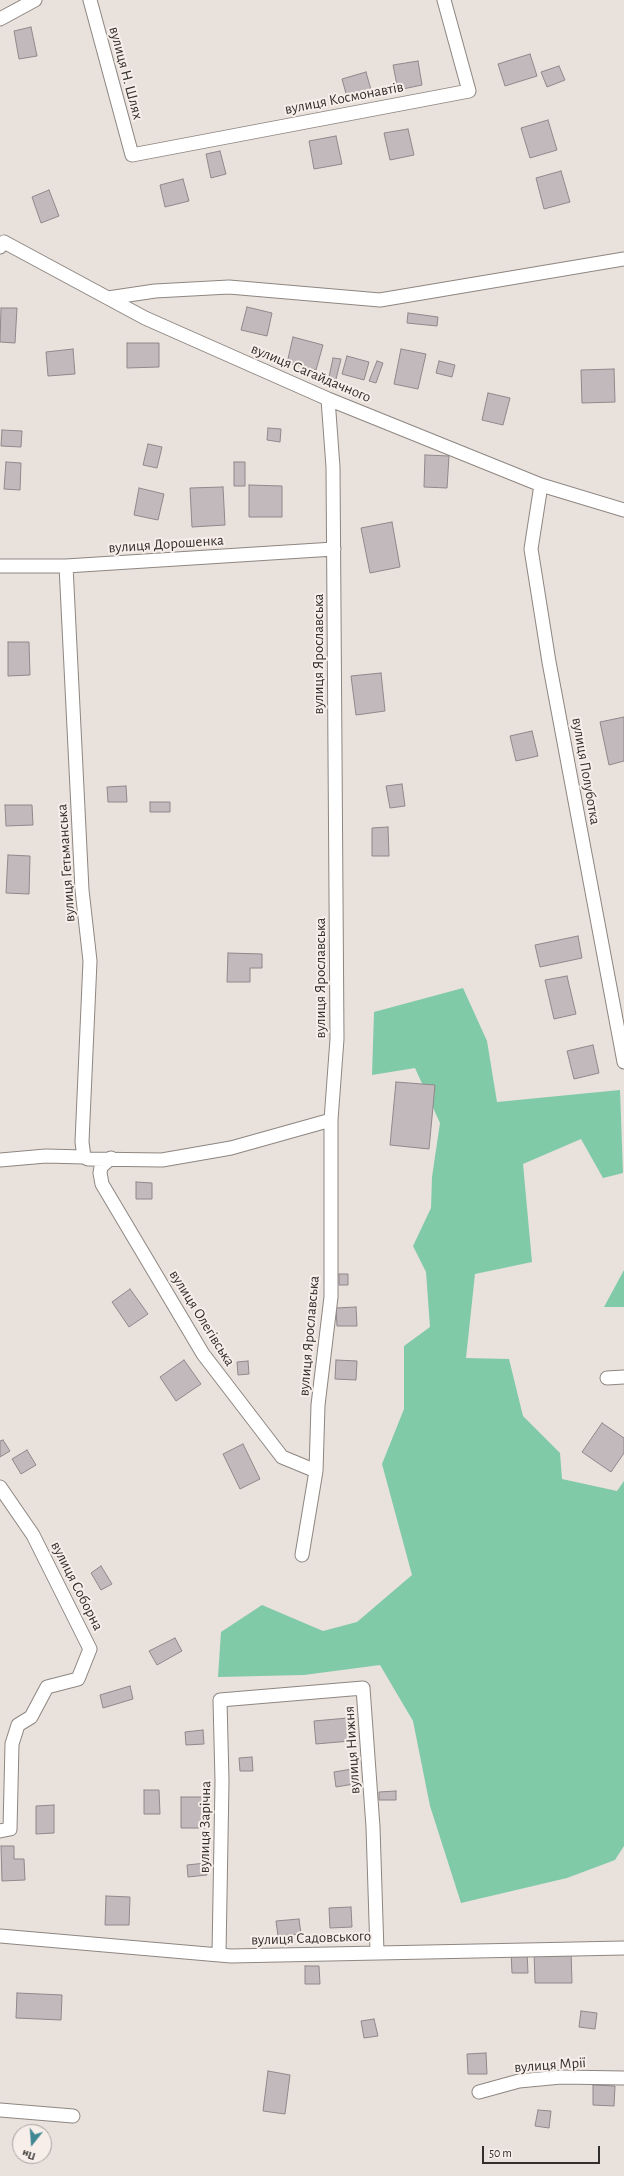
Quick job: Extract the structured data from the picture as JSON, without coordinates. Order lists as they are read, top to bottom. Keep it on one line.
{"streets":{"street":["вулиця Н. Шлях","вулиця Космонавтів","вулиця Сагайдачного","вулиця Дорошенка","вулиця Ярославська","вулиця Полуботка","вулиця Гетьманська","вулиця Олегівська","вулиця Соборна","вулиця Нижня","вулиця Зарічна","вулиця Садовського","вулиця Мрії"]},"crossings":[["вулиця Н. Шлях","вулиця Космонавтів"],["вулиця Сагайдачного","вулиця Ярославська"],["вулиця Сагайдачного","вулиця Полуботка"],["вулиця Дорошенка","вулиця Ярославська"],["вулиця Дорошенка","вулиця Гетьманська"],["вулиця Ярославська","вулиця Олегівська"],["вулиця Нижня","вулиця Зарічна"],["вулиця Нижня","вулиця Садовського"],["вулиця Зарічна","вулиця Садовського"]],"scale_bar":"50 m","north":"bottom"}
